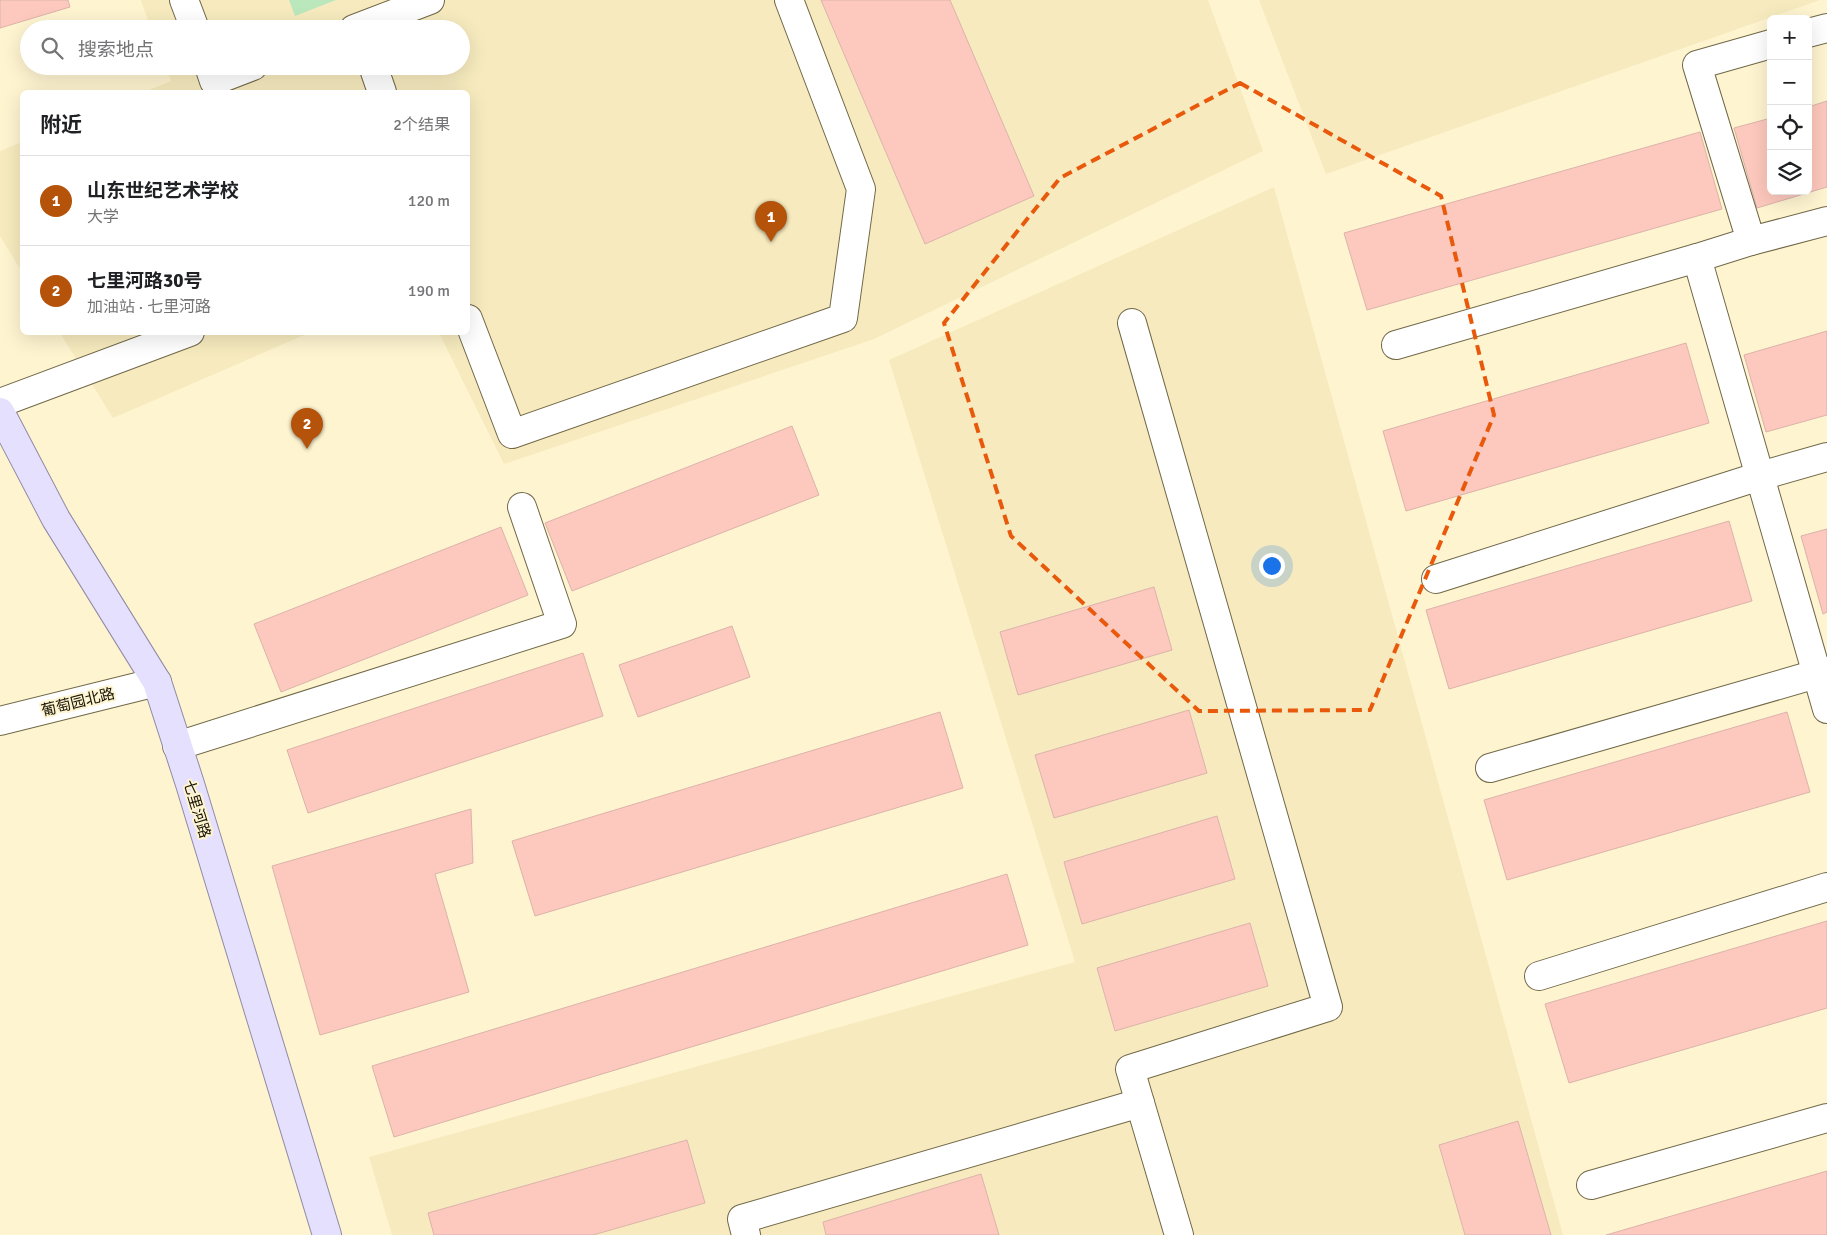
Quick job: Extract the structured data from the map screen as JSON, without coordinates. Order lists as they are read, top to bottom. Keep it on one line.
{"streets":{"main road":["七里河路"],"street":["葡萄园北路"]},"crossings":[["葡萄园北路","七里河路"]],"page":{"map_buttons":["+","−"],"search":"搜索地点","heading":["附近","2个结果"],"list":[{"mark":"1","name":"山东世纪艺术学校","note":"大学","value":"120 m"},{"mark":"2","name":"七里河路30号","note":"加油站 · 七里河路","value":"190 m"}],"pins":["1","2"]}}
